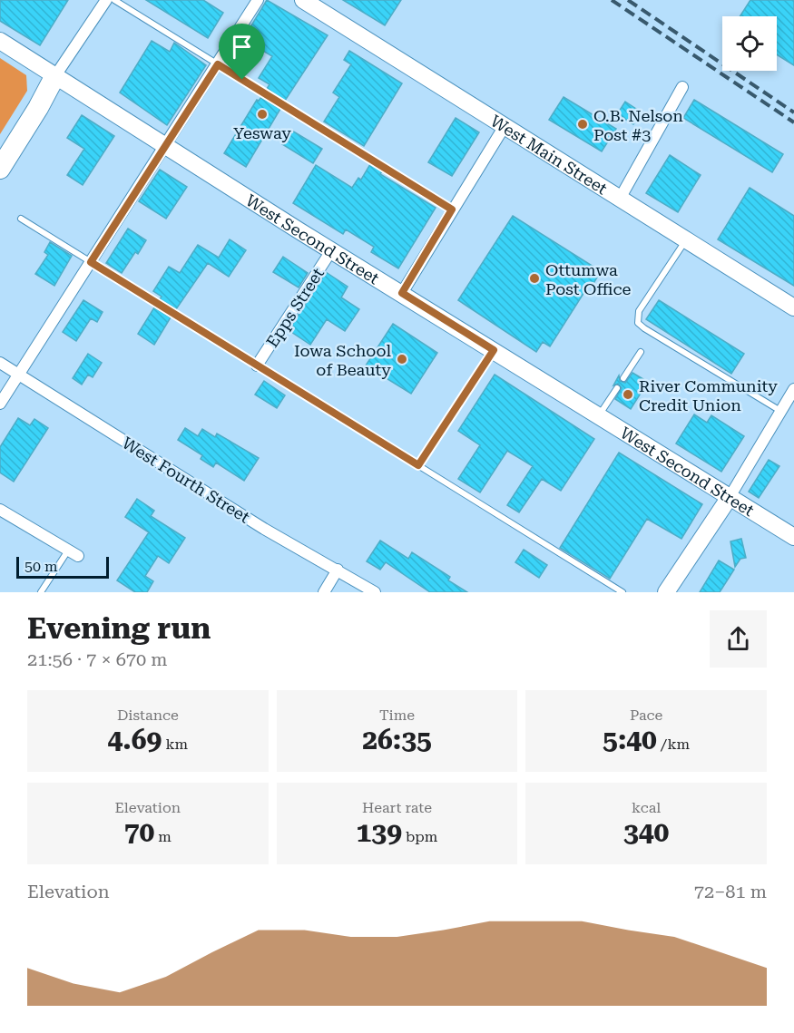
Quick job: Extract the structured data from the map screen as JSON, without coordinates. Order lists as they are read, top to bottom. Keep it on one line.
{"streets":{"main road":["West Main Street","West Second Street"],"street":["Epps Street","West Fourth Street"]},"crossings":[["West Second Street","Epps Street"]],"places":["Yesway","O.B. Nelson Post #3","Ottumwa Post Office","Iowa School of Beauty","River Community Credit Union"],"scale_bar":"50 m","page":{"scale":"50 m","heading":["Evening run","21:56 · 7 × 670 m"],"stats":[["Distance","4.69 km"],["Time","26:35"],["Pace","5:40 /km"],["Elevation","70 m"],["Heart rate","139 bpm"],["kcal","340"]],"chart":["Elevation","72–81 m"]}}
